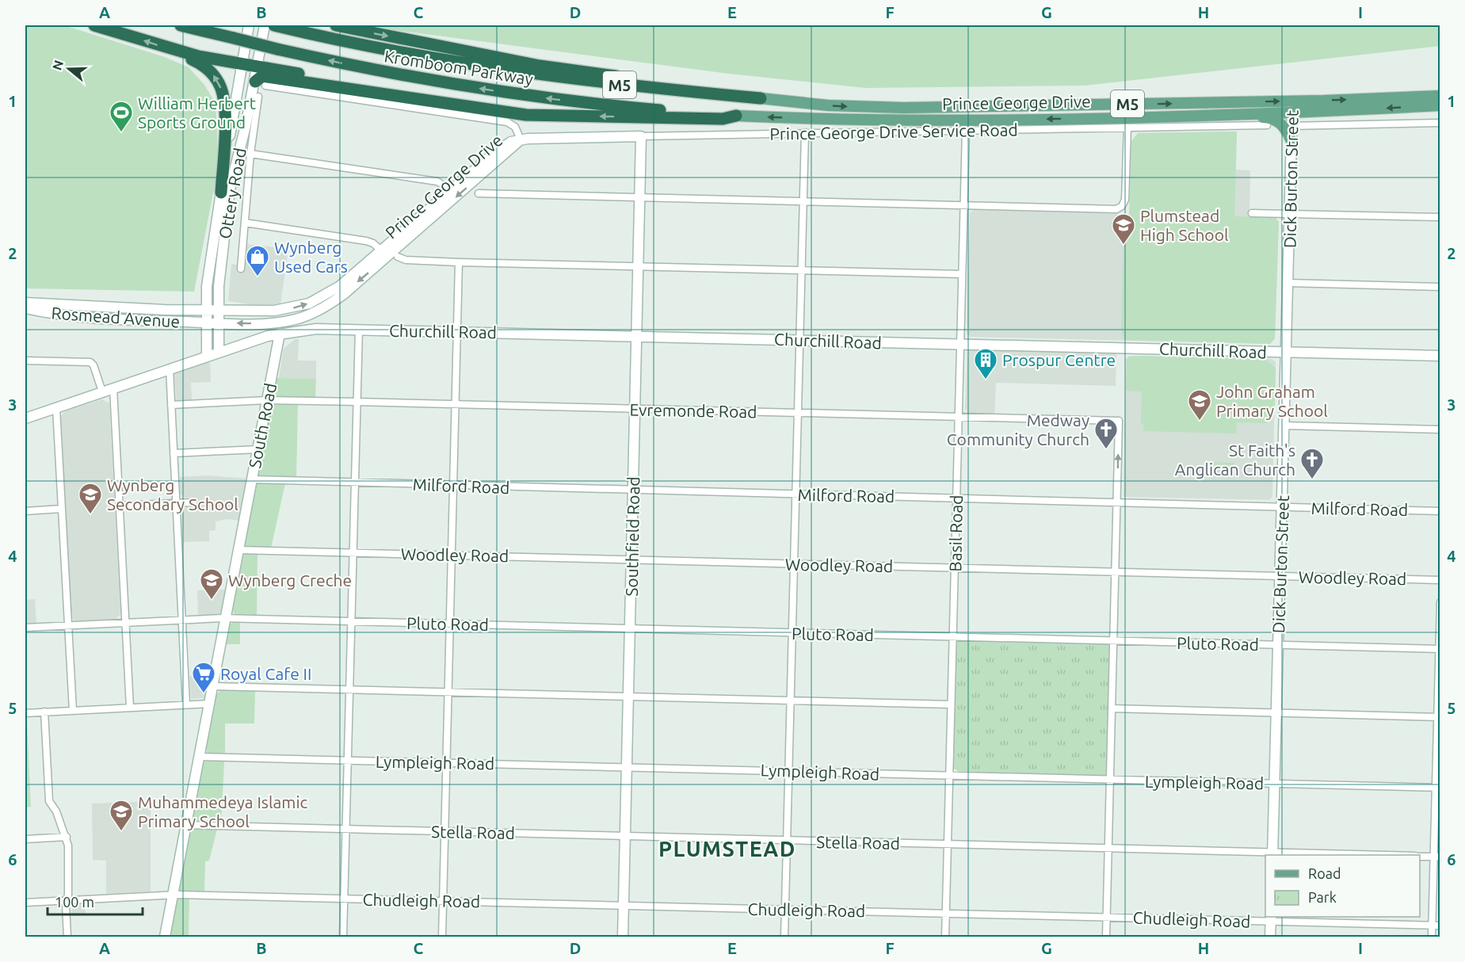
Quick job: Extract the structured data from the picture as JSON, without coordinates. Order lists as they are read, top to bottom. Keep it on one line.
{"streets":{"highway":["Kromboom Parkway","M5"],"main road":["Prince George Drive"],"street":["Prince George Drive Service Road","Dick Burton Street","Ottery Road","Rosmead Avenue","Churchill Road","Evremonde Road","South Road","Milford Road","Basil Road","Southfield Road","Woodley Road","Pluto Road","Lympleigh Road","Stella Road","Chudleigh Road"]},"crossings":[["Kromboom Parkway","Prince George Drive"],["Prince George Drive","Prince George Drive Service Road"],["Prince George Drive","Dick Burton Street"],["Prince George Drive","Ottery Road"],["Prince George Drive","Rosmead Avenue"],["Prince George Drive Service Road","Basil Road"],["Prince George Drive Service Road","Southfield Road"],["Dick Burton Street","Churchill Road"],["Dick Burton Street","Milford Road"],["Dick Burton Street","Woodley Road"],["Dick Burton Street","Pluto Road"],["Dick Burton Street","Lympleigh Road"],["Dick Burton Street","Stella Road"],["Ottery Road","Rosmead Avenue"],["Ottery Road","Churchill Road"],["Churchill Road","South Road"],["Churchill Road","Basil Road"],["Churchill Road","Southfield Road"],["Evremonde Road","South Road"],["Evremonde Road","Milford Road"],["Evremonde Road","Basil Road"],["Evremonde Road","Southfield Road"],["South Road","Milford Road"],["South Road","Woodley Road"],["South Road","Pluto Road"],["South Road","Lympleigh Road"],["South Road","Stella Road"],["South Road","Chudleigh Road"],["Milford Road","Basil Road"],["Milford Road","Southfield Road"],["Basil Road","Woodley Road"],["Basil Road","Pluto Road"],["Basil Road","Lympleigh Road"],["Basil Road","Stella Road"],["Basil Road","Chudleigh Road"],["Southfield Road","Woodley Road"],["Southfield Road","Pluto Road"],["Southfield Road","Lympleigh Road"],["Southfield Road","Stella Road"],["Southfield Road","Chudleigh Road"]],"districts":["PLUMSTEAD"],"places":{"sports":["William Herbert Sports Ground"],"school or university":["Plumstead High School","John Graham Primary School","Wynberg Secondary School","Wynberg Creche","Muhammedeya Islamic Primary School"],"shop":["Wynberg Used Cars"],"building":["Prospur Centre"],"church":["Medway Community Church","St Faith's Anglican Church"],"supermarket":["Royal Cafe II"]},"legend":["Road","Park"],"scale_bar":"100 m","north":"left","grid":{"columns":["A","B","C","D","E","F","G","H","I"],"rows":["1","2","3","4","5","6"]}}
